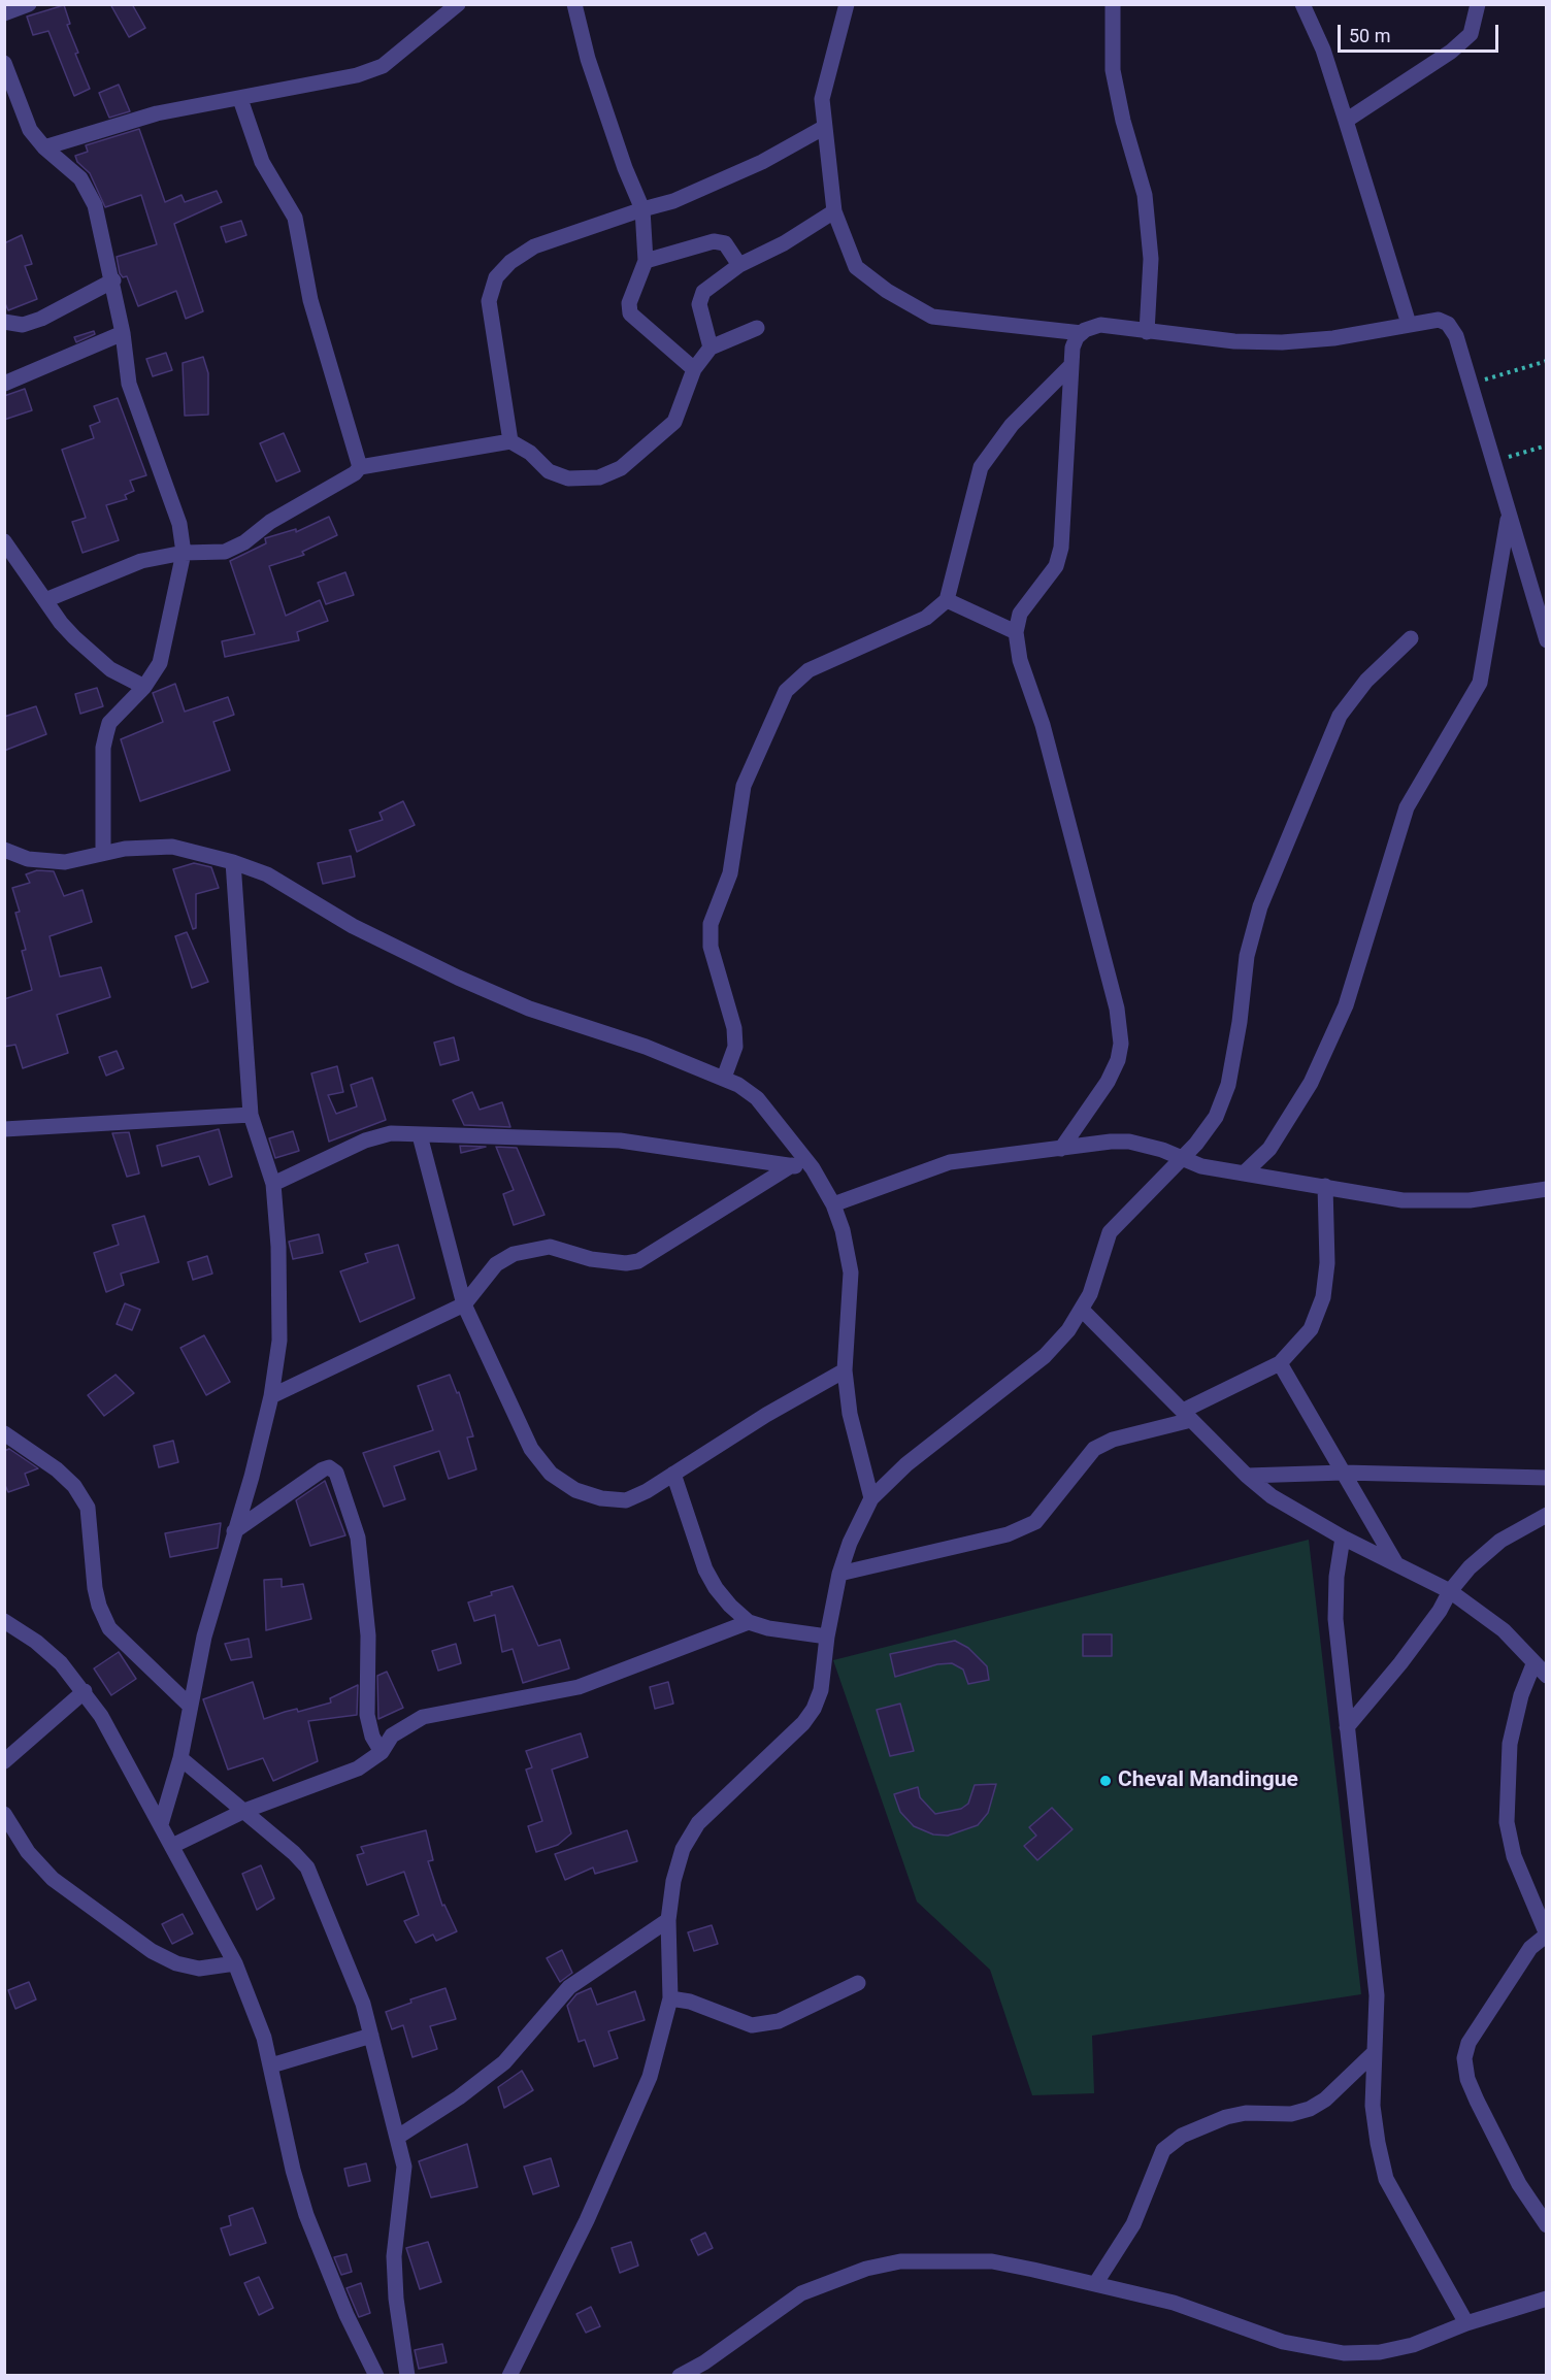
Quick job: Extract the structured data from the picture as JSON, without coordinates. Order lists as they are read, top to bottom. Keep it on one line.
{"places":["Cheval Mandingue"],"scale_bar":"50 m"}
